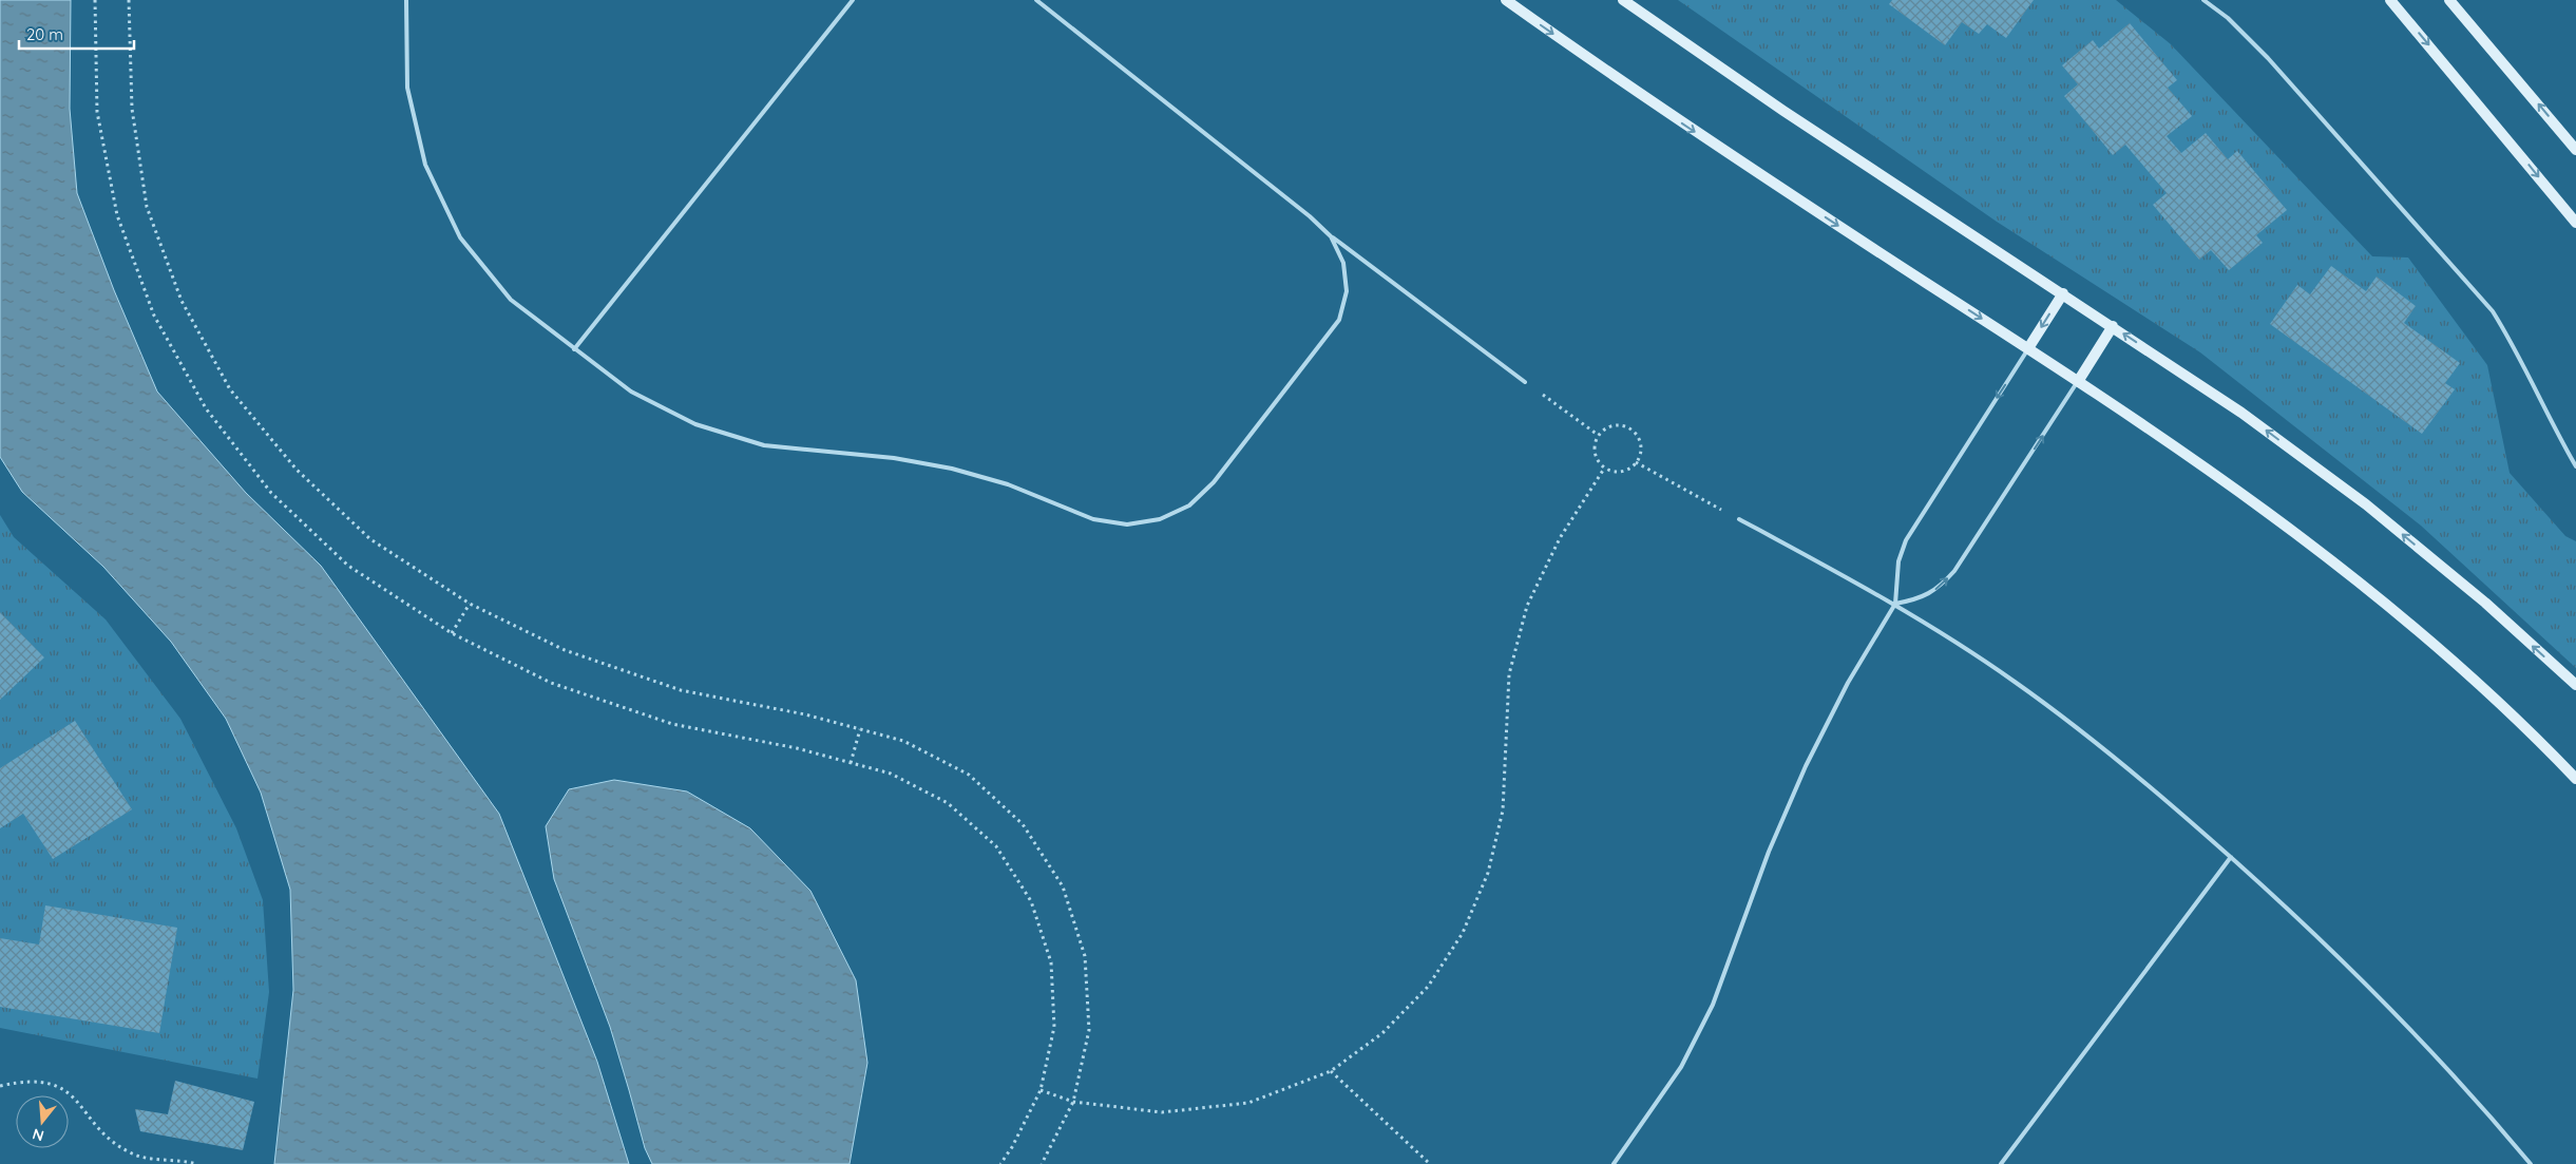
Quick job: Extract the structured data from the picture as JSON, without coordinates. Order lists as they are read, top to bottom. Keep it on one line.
{"scale_bar":"20 m","north":"bottom"}
